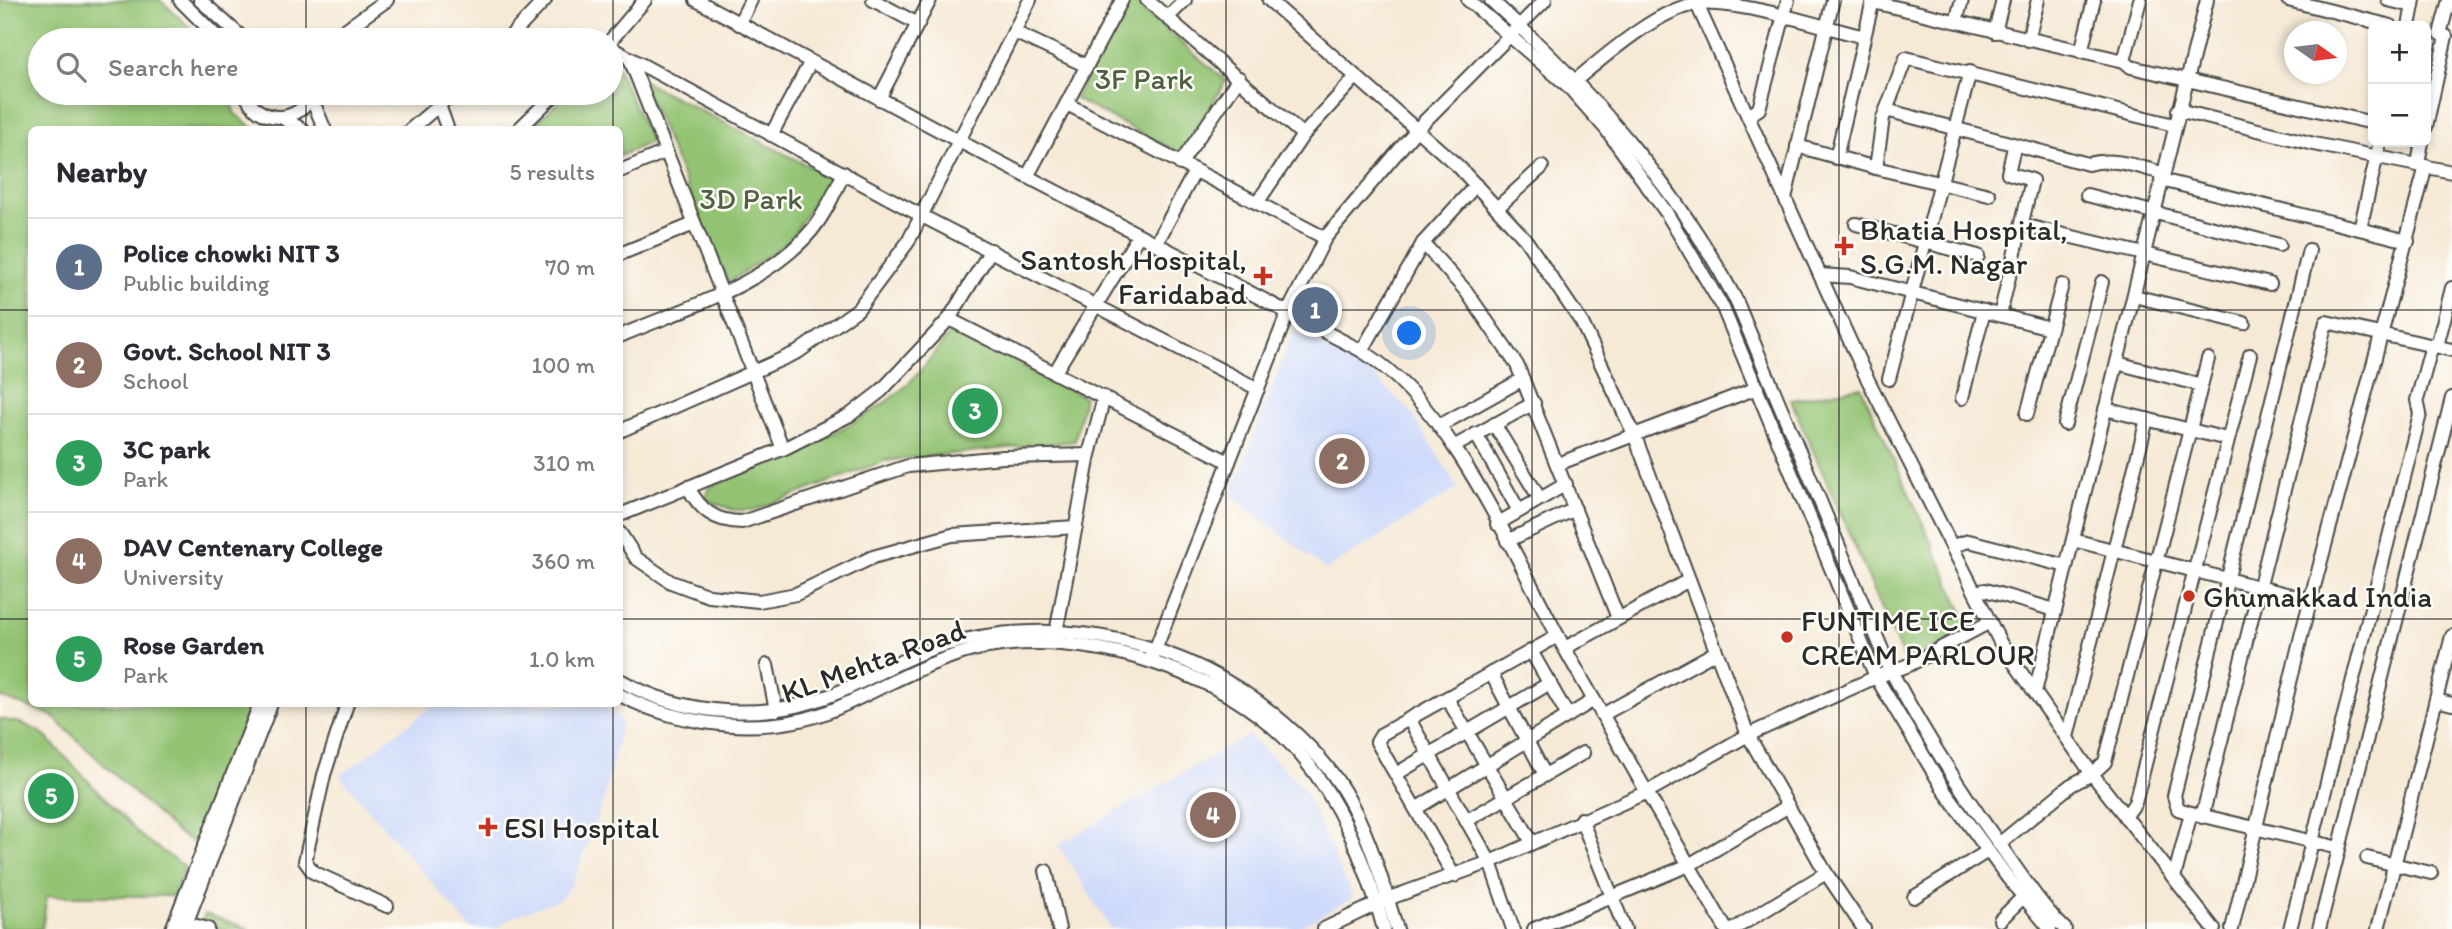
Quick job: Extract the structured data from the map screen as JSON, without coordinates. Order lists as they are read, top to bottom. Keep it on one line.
{"streets":{"street":["KL Mehta Road"]},"parks":["3F Park","3D Park"],"places":{"health":["Bhatia Hospital, S.G.M. Nagar","Santosh Hospital, Faridabad","ESI Hospital"],"other":["Ghumakkad India","FUNTIME ICE CREAM PARLOUR"]},"north":"right","page":{"map_buttons":["+","−"],"search":"Search here","heading":["Nearby","5 results"],"list":[{"mark":"1","name":"Police chowki NIT 3","note":"Public building","value":"70 m"},{"mark":"2","name":"Govt. School NIT 3","note":"School","value":"100 m"},{"mark":"3","name":"3C park","note":"Park","value":"310 m"},{"mark":"4","name":"DAV Centenary College","note":"University","value":"360 m"},{"mark":"5","name":"Rose Garden","note":"Park","value":"1.0 km"}],"pins":["1","3","2","5","4"]}}
